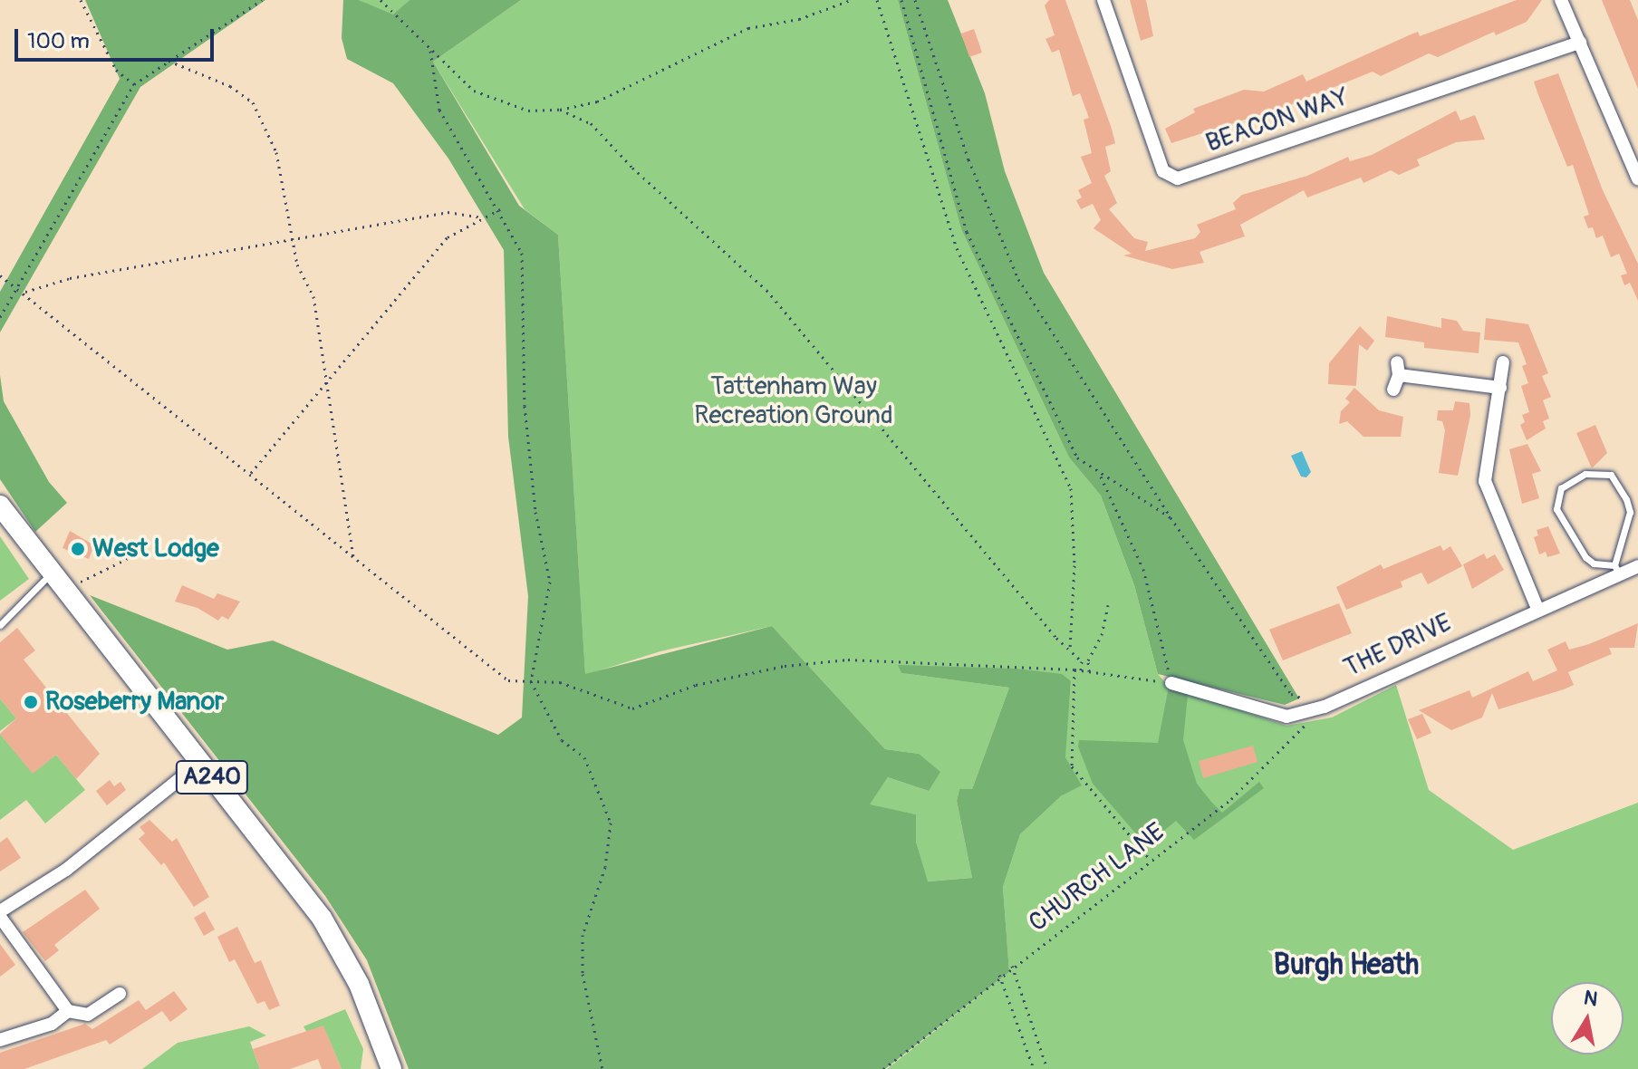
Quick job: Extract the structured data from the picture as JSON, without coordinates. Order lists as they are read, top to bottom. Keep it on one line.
{"streets":{"highway":["A240"],"street":["BEACON WAY","THE DRIVE"],"path":["CHURCH LANE"]},"districts":["Burgh Heath"],"parks":["Tattenham Way Recreation Ground"],"places":["West Lodge","Roseberry Manor"],"scale_bar":"100 m","north":"top"}
